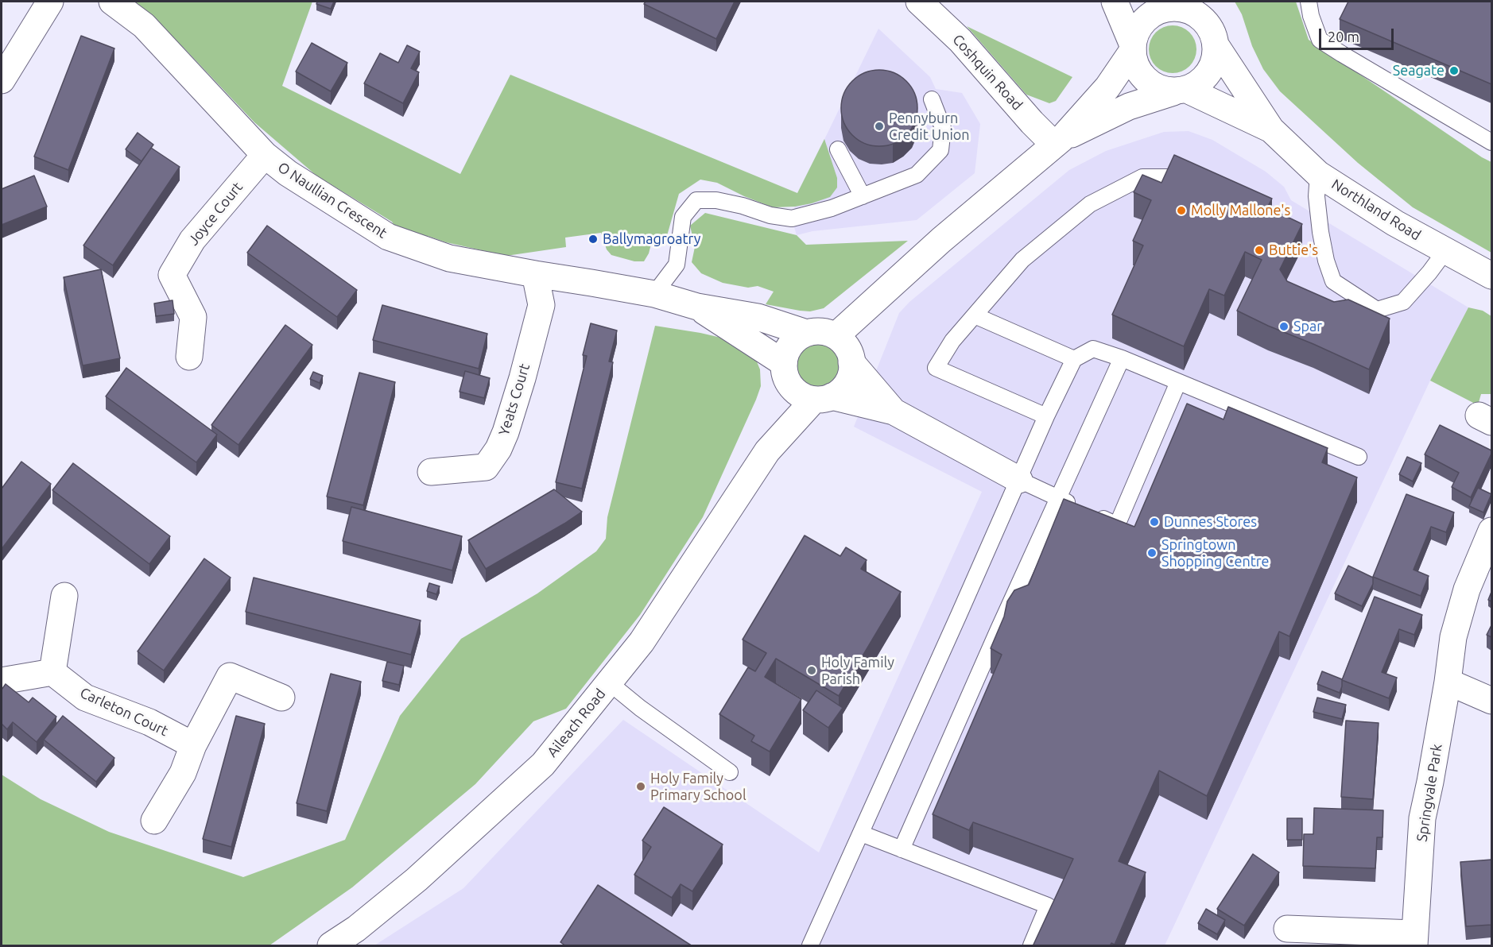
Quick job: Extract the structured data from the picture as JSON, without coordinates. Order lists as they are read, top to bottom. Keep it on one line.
{"streets":{"street":["Coshquin Road","O Naullian Crescent","Northland Road","Joyce Court","Yeats Court","Carleton Court","Aileach Road","Springvale Park"]},"crossings":[["O Naullian Crescent","Joyce Court"],["O Naullian Crescent","Yeats Court"],["O Naullian Crescent","Aileach Road"]],"places":["Seagate","Pennyburn Credit Union","Molly Mallone's","Ballymagroatry","Buttie's","Spar","Dunnes Stores","Springtown Shopping Centre","Holy Family Parish","Holy Family Primary School"],"scale_bar":"20 m"}
